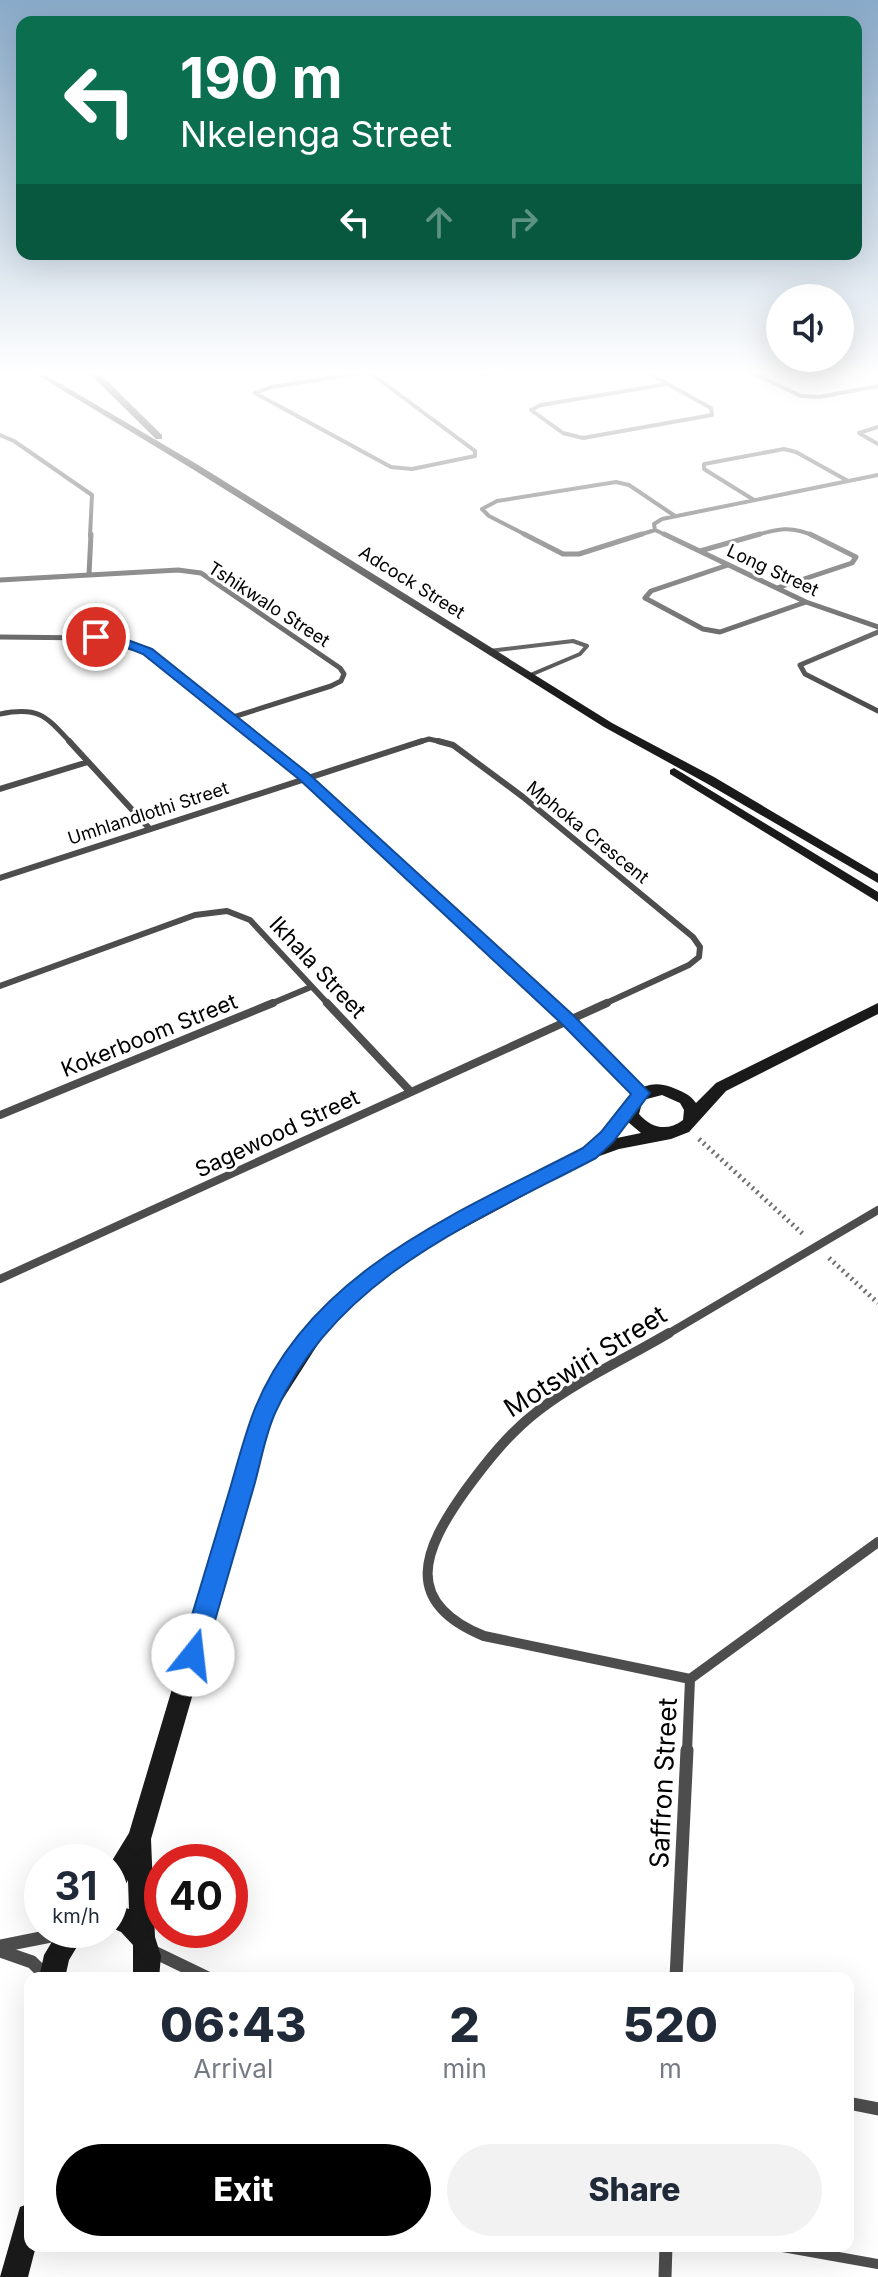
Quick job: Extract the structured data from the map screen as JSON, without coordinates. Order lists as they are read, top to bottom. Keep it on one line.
{"streets":{"main road":["Adcock Street"],"street":["Long Street","Tshikwalo Street","Umhlandlothi Street","Mphoka Crescent","Ikhala Street","Kokerboom Street","Sagewood Street","Motswiri Street","Saffron Street"]},"crossings":[["Umhlandlothi Street","Mphoka Crescent"],["Mphoka Crescent","Sagewood Street"],["Ikhala Street","Kokerboom Street"],["Ikhala Street","Sagewood Street"],["Motswiri Street","Saffron Street"]],"page":{"turn":["190 m","Nkelenga Street"],"speed":"31 km/h","limit":"40","eta":["06:43","Arrival","2","min","520","m"],"buttons":["Exit","Share"]}}
